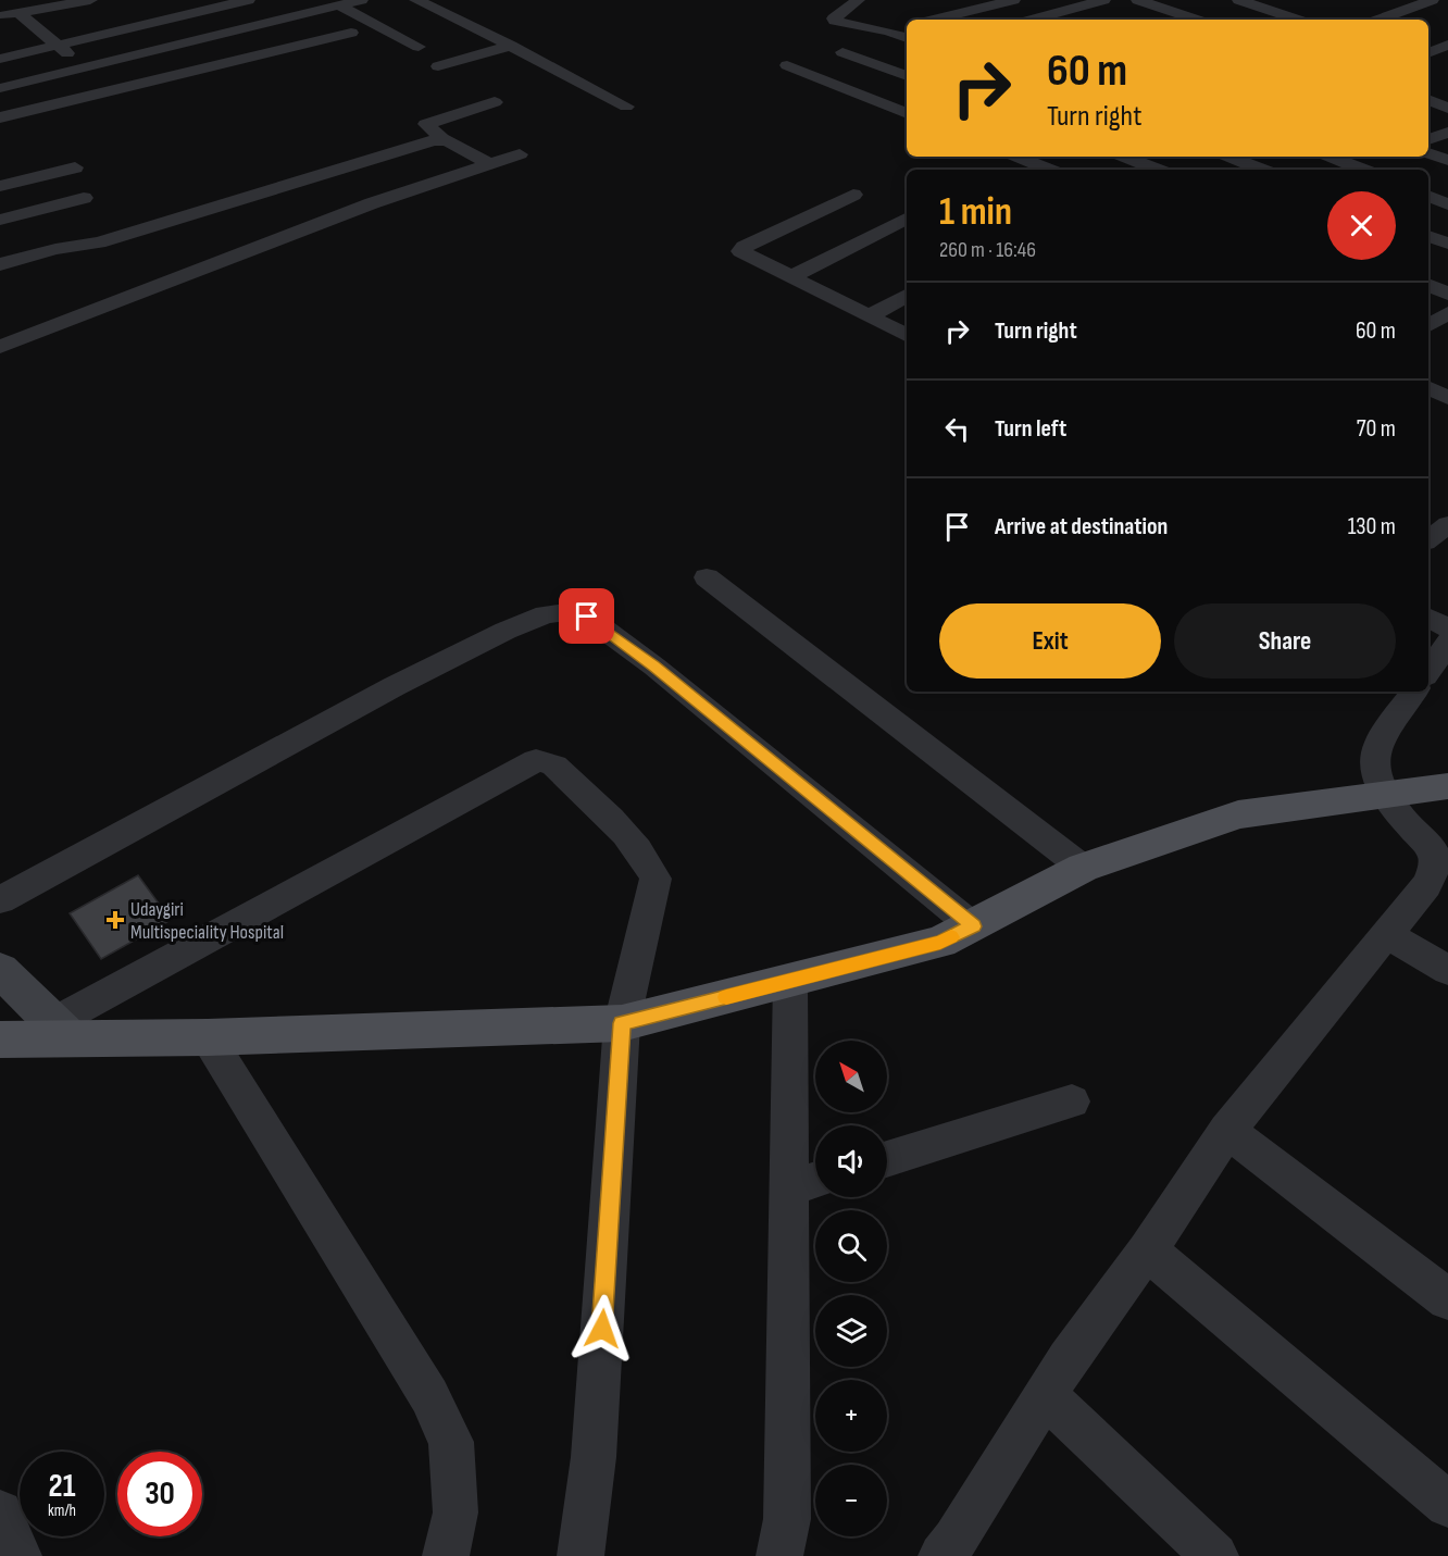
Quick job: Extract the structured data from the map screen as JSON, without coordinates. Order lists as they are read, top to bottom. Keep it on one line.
{"places":{"health":["Udaygiri Multispeciality Hospital"]},"north":"top left","page":{"turn":["60 m","Turn right"],"heading":["1 min","260 m · 16:46"],"list":[{"name":"Turn right","value":"60 m"},{"name":"Turn left","value":"70 m"},{"name":"Arrive at destination","value":"130 m"}],"buttons":["Exit","Share"],"map_buttons":["+","−"],"speed":"21 km/h","limit":"30"}}
